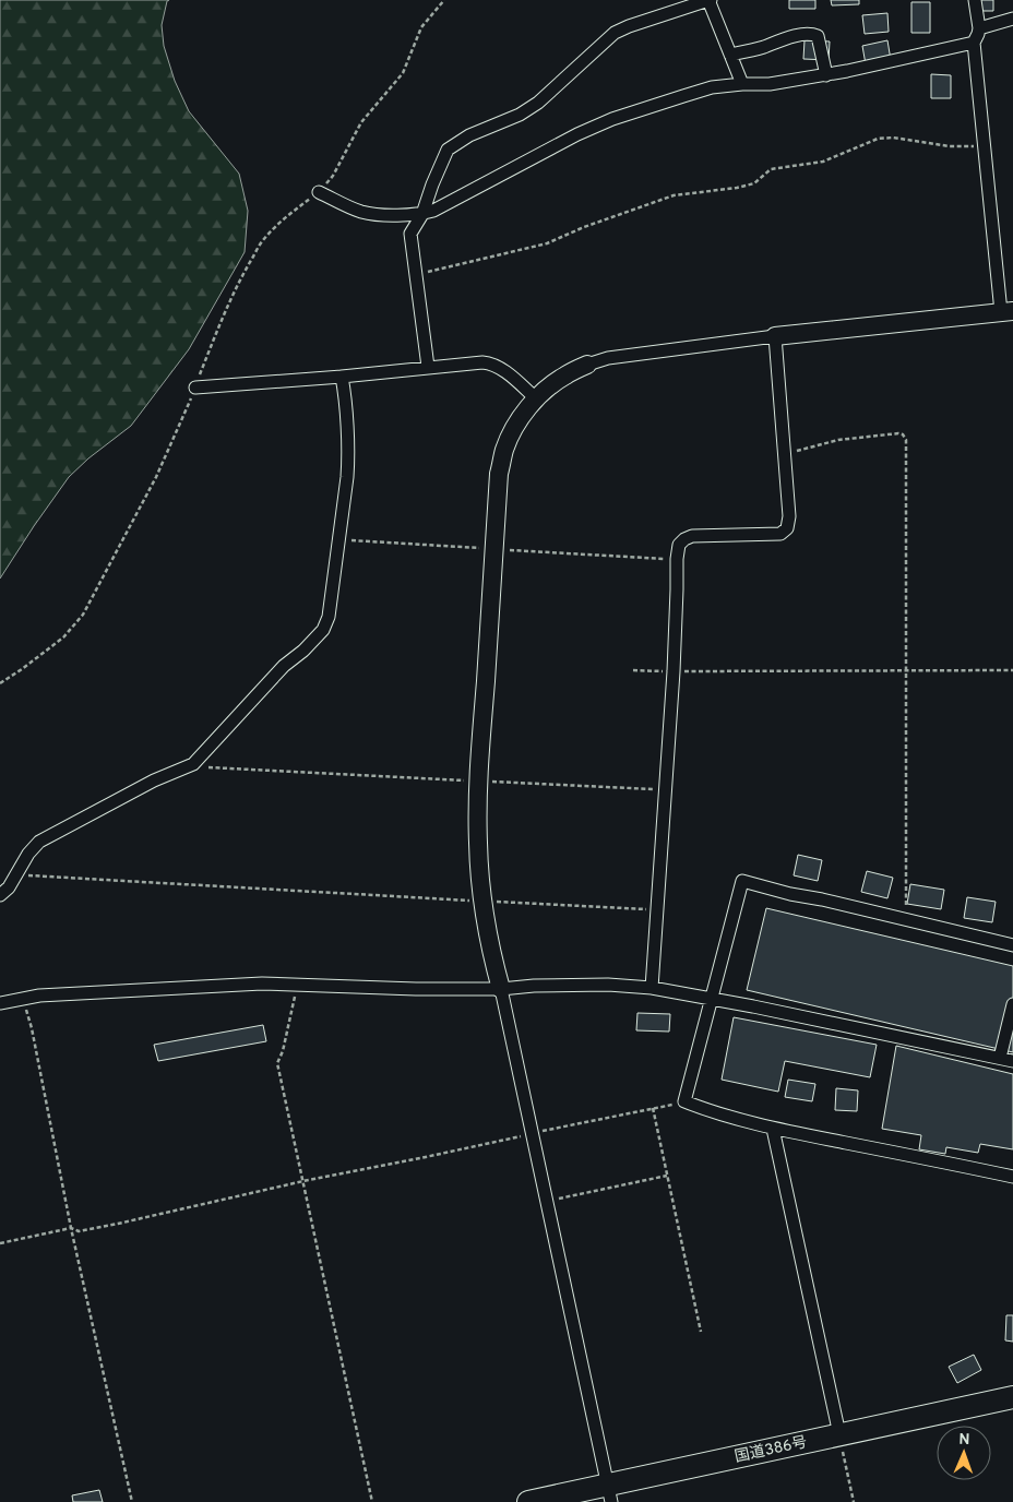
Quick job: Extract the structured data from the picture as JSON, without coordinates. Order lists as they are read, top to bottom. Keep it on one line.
{"streets":{"highway":["国道386号"]},"north":"top"}
